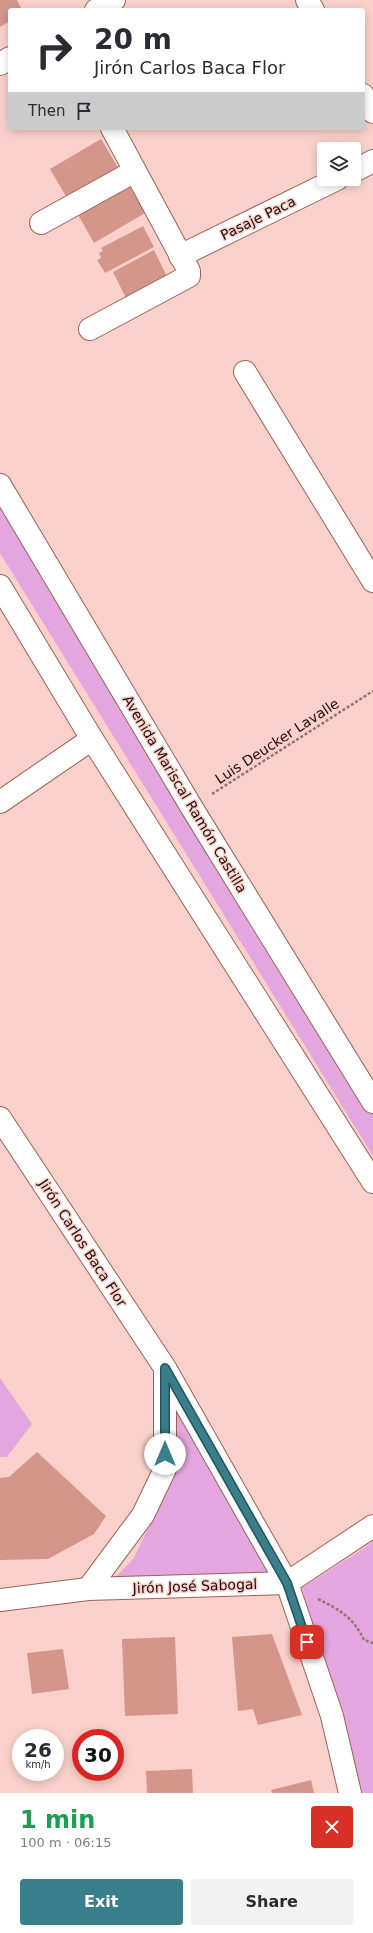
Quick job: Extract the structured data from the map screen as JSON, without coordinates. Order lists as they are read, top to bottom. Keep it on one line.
{"streets":{"street":["Pasaje Paca","Avenida Mariscal Ramón Castilla","Jirón Carlos Baca Flor","Jirón José Sabogal"],"path":["Luis Deucker Lavalle"]},"crossings":[["Luis Deucker Lavalle","Avenida Mariscal Ramón Castilla"],["Jirón Carlos Baca Flor","Jirón José Sabogal"]],"page":{"turn":["20 m","Jirón Carlos Baca Flor"],"then":"Then","speed":"26 km/h","limit":"30","heading":["1 min","100 m · 06:15"],"buttons":["Exit","Share"]}}
